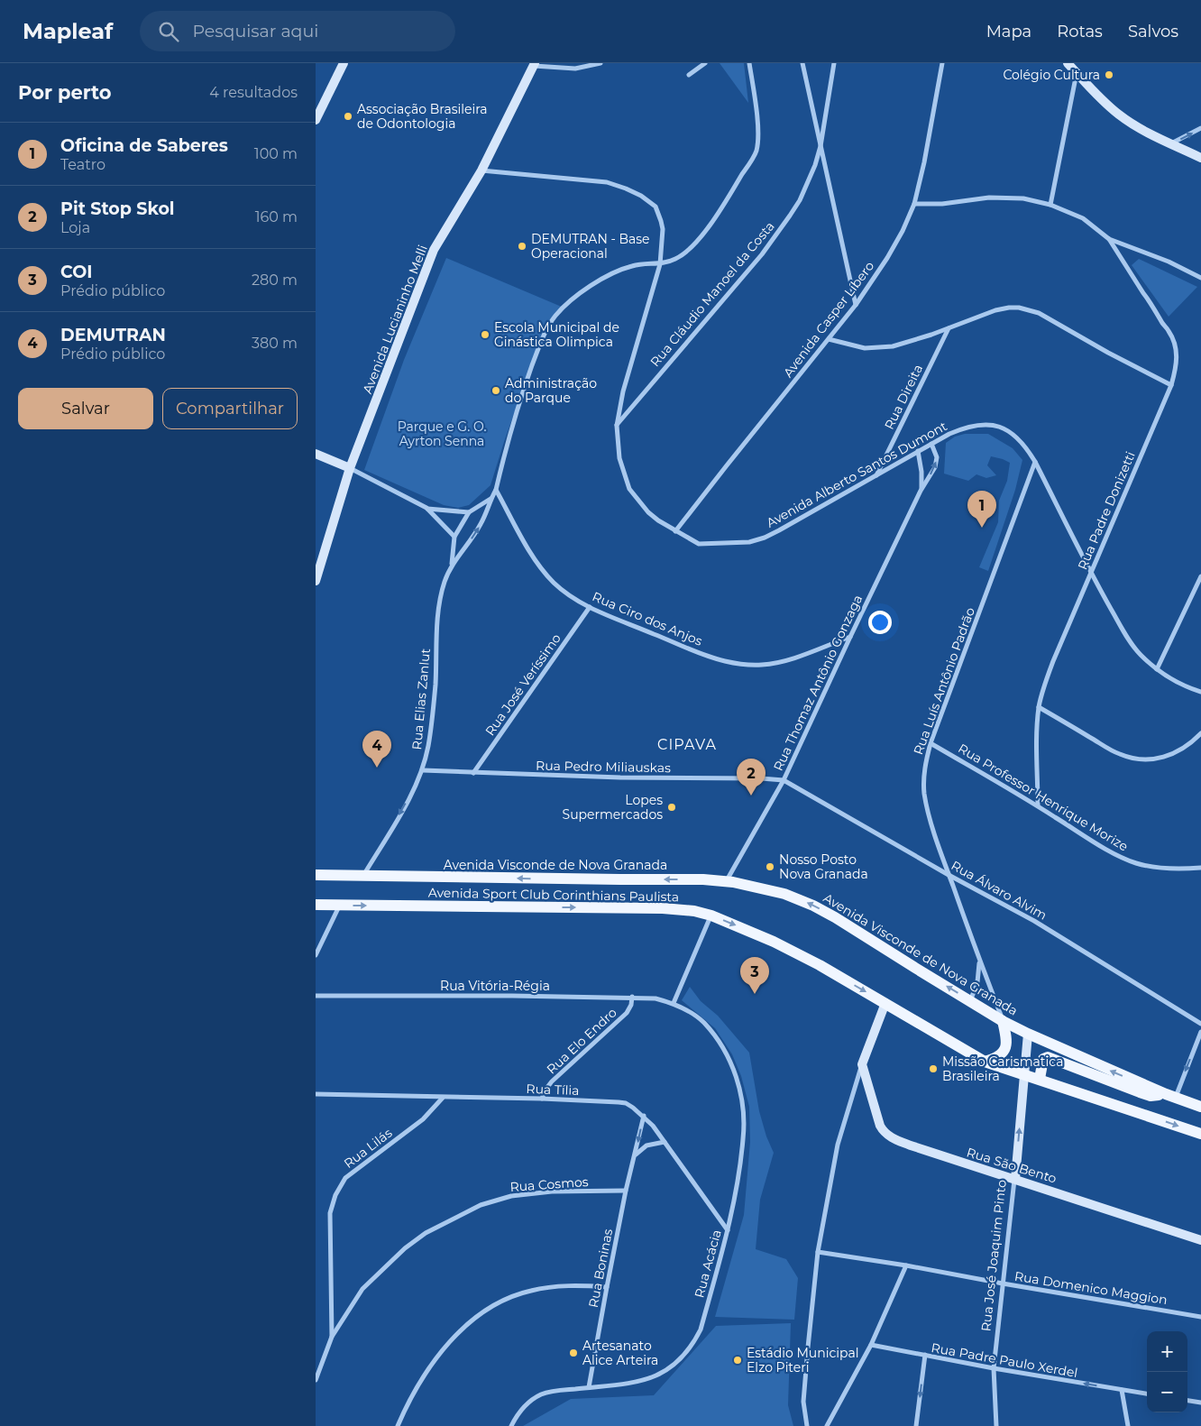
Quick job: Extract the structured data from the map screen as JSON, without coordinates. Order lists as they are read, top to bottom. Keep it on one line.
{"streets":{"main road":["Avenida Visconde de Nova Granada","Avenida Sport Club Corinthians Paulista"],"street":["Rua Cláudio Manoel da Costa","Avenida Lucianinho Melli","Avenida Casper Líbero","Rua Direita","Avenida Alberto Santos Dumont","Rua Padre Donizetti","Rua Ciro dos Anjos","Rua Luís Antônio Padrão","Rua Thomaz Antônio Gonzaga","Rua José Veríssimo","Rua Elias Zanlut","Rua Pedro Miliauskas","Rua Professor Henrique Morize","Rua Álvaro Alvim","Rua Vitória-Régia","Rua Elo Endro","Rua Tília","Rua Lilás","Rua São Bento","Rua Cosmos","Rua José Joaquim Pinto","Rua Acácia","Rua Boninas","Rua Domenico Maggion","Rua Padre Paulo Xerdel"]},"crossings":[["Rua Cláudio Manoel da Costa","Avenida Alberto Santos Dumont"],["Avenida Lucianinho Melli","Avenida Alberto Santos Dumont"],["Avenida Casper Líbero","Avenida Alberto Santos Dumont"],["Rua Direita","Avenida Alberto Santos Dumont"],["Avenida Alberto Santos Dumont","Rua Padre Donizetti"],["Avenida Alberto Santos Dumont","Rua Luís Antônio Padrão"],["Avenida Alberto Santos Dumont","Rua Thomaz Antônio Gonzaga"],["Rua Padre Donizetti","Rua Professor Henrique Morize"],["Rua Ciro dos Anjos","Rua Thomaz Antônio Gonzaga"],["Rua Ciro dos Anjos","Rua José Veríssimo"],["Rua Ciro dos Anjos","Rua Elias Zanlut"],["Rua Luís Antônio Padrão","Rua Professor Henrique Morize"],["Rua Luís Antônio Padrão","Avenida Visconde de Nova Granada"],["Rua Luís Antônio Padrão","Rua Álvaro Alvim"],["Rua Thomaz Antônio Gonzaga","Rua Pedro Miliauskas"],["Rua Thomaz Antônio Gonzaga","Avenida Visconde de Nova Granada"],["Rua Thomaz Antônio Gonzaga","Rua Álvaro Alvim"],["Rua José Veríssimo","Rua Pedro Miliauskas"],["Rua Elias Zanlut","Rua Pedro Miliauskas"],["Rua Elias Zanlut","Avenida Visconde de Nova Granada"],["Rua Pedro Miliauskas","Rua Álvaro Alvim"],["Avenida Visconde de Nova Granada","Rua José Joaquim Pinto"],["Avenida Sport Club Corinthians Paulista","Rua José Joaquim Pinto"],["Rua Vitória-Régia","Rua Elo Endro"],["Rua Vitória-Régia","Rua Acácia"],["Rua Elo Endro","Rua Tília"],["Rua Tília","Rua Lilás"],["Rua Tília","Rua Acácia"],["Rua Tília","Rua Boninas"],["Rua Lilás","Rua Cosmos"],["Rua São Bento","Rua José Joaquim Pinto"],["Rua Cosmos","Rua Boninas"],["Rua José Joaquim Pinto","Rua Domenico Maggion"],["Rua José Joaquim Pinto","Rua Padre Paulo Xerdel"],["Rua Acácia","Rua Boninas"]],"one_way":["Avenida Visconde de Nova Granada","Avenida Sport Club Corinthians Paulista"],"districts":["CIPAVA"],"parks":["Parque e G. O. Ayrton Senna"],"places":["Colégio Cultura","Associação Brasileira de Odontologia","DEMUTRAN - Base Operacional","Escola Municipal de Ginástica Olimpica","Administração do Parque","Lopes Supermercados","Nosso Posto Nova Granada","Missão Carismatica Brasileira","Artesanato Alice Arteira","Estádio Municipal Elzo Piteri"],"page":{"header":"Mapleaf","search":"Pesquisar aqui","nav":["Mapa","Rotas","Salvos"],"heading":["Por perto","4 resultados"],"list":[{"mark":"1","name":"Oficina de Saberes","note":"Teatro","value":"100 m"},{"mark":"2","name":"Pit Stop Skol","note":"Loja","value":"160 m"},{"mark":"3","name":"COI","note":"Prédio público","value":"280 m"},{"mark":"4","name":"DEMUTRAN","note":"Prédio público","value":"380 m"}],"buttons":["Salvar","Compartilhar"],"pins":["1","4","2","3"],"map_buttons":["+","−"]}}
